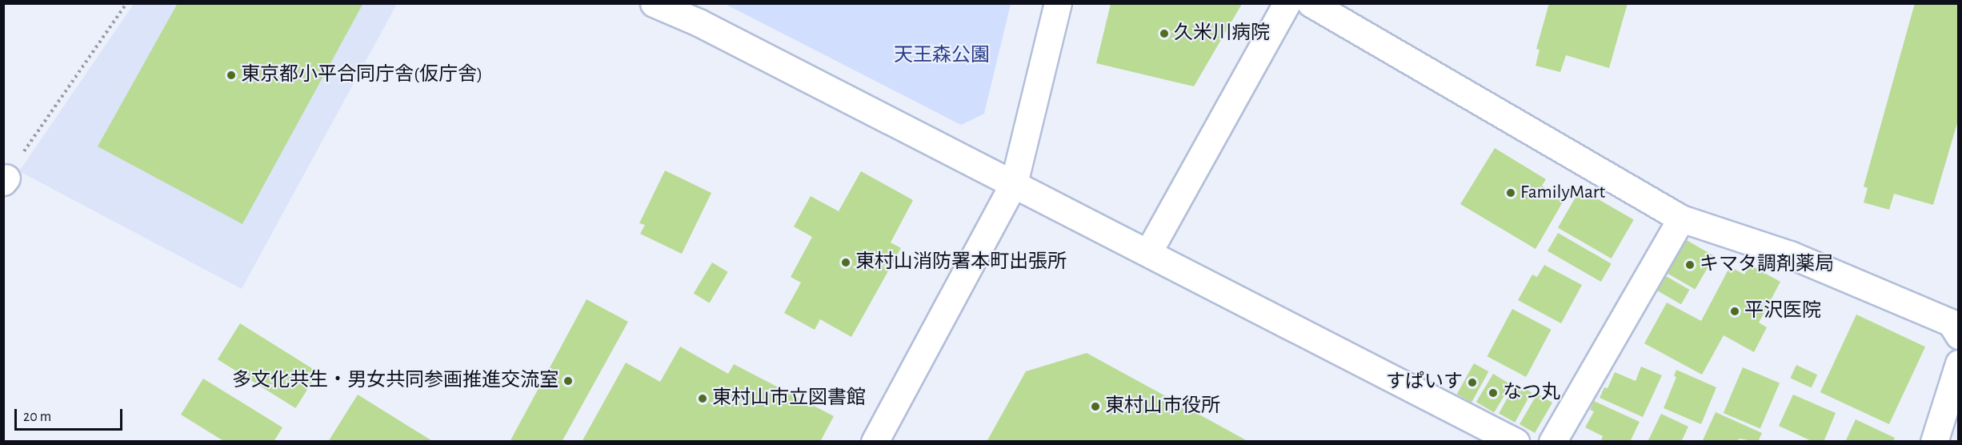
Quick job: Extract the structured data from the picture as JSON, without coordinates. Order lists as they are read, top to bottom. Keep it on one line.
{"parks":["天王森公園"],"places":["久米川病院","東京都小平合同庁舎(仮庁舎)","FamilyMart","東村山消防署本町出張所","キマタ調剤薬局","平沢医院","多文化共生・男女共同参画推進交流室","すぱいす","なつ丸","東村山市立図書館","東村山市役所"],"scale_bar":"20 m"}
